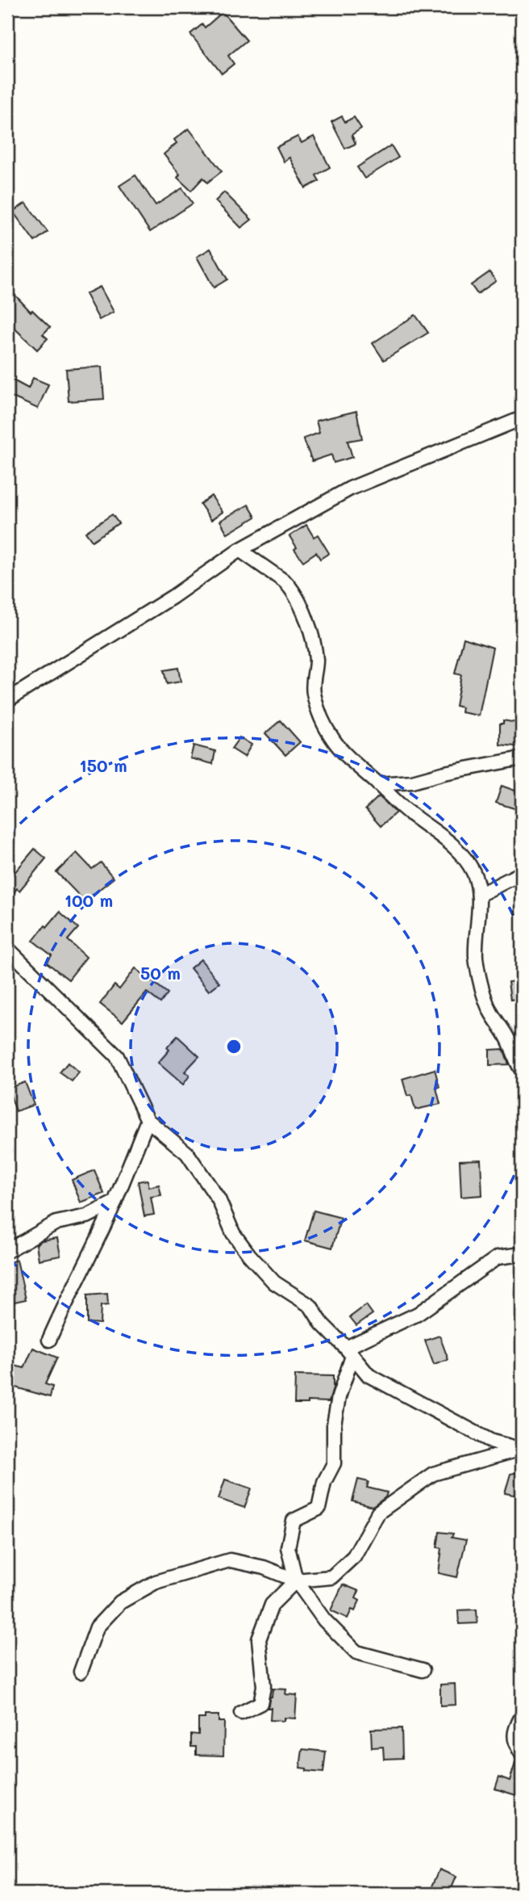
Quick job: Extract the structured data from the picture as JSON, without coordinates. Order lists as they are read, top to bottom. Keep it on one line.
{"rings":["150 m","100 m","50 m"]}
